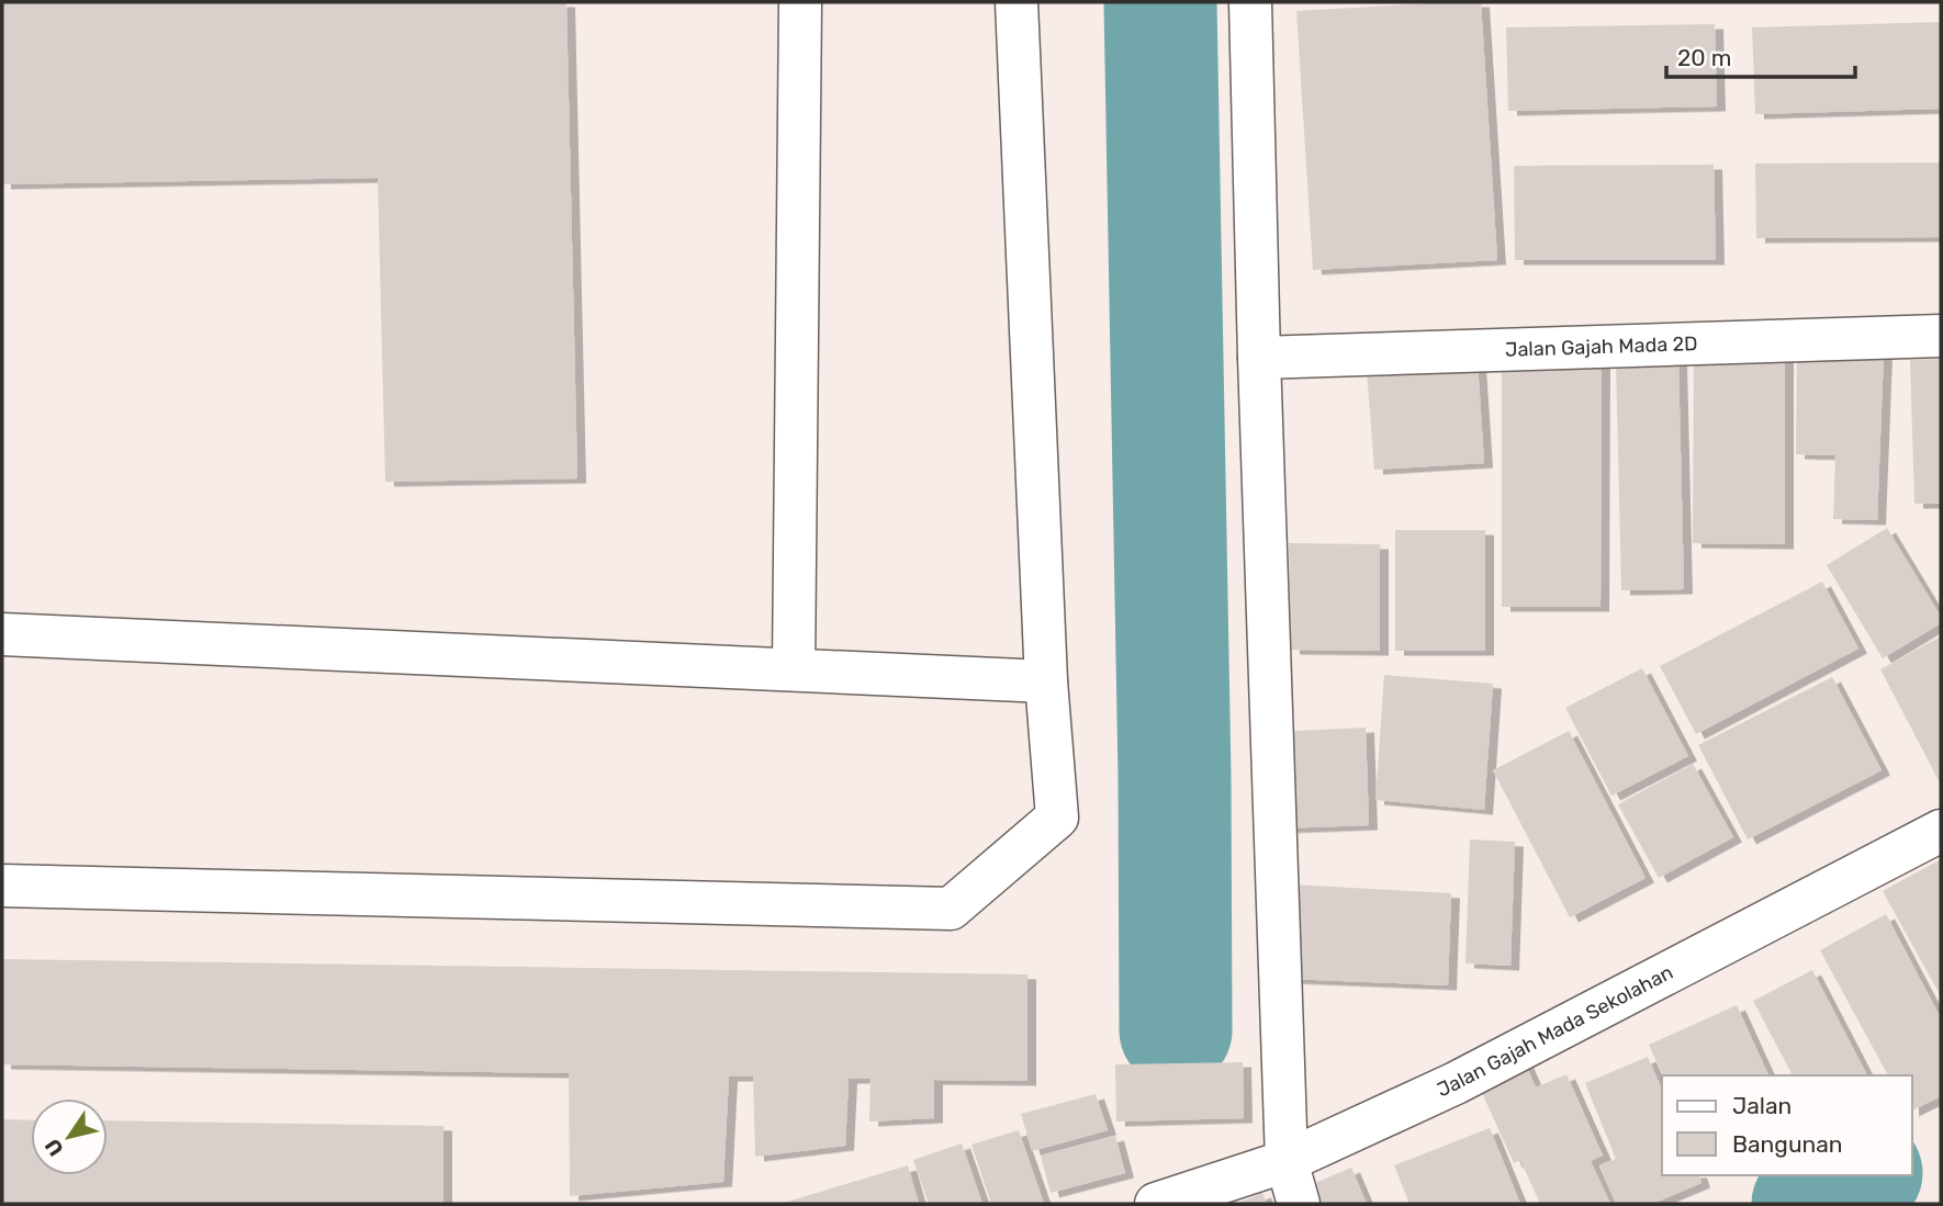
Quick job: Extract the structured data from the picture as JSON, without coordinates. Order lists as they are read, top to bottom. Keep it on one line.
{"streets":{"street":["Jalan Gajah Mada 2D","Jalan Gajah Mada Sekolahan"]},"legend":["Jalan","Bangunan"],"scale_bar":"20 m","north":"bottom left"}
